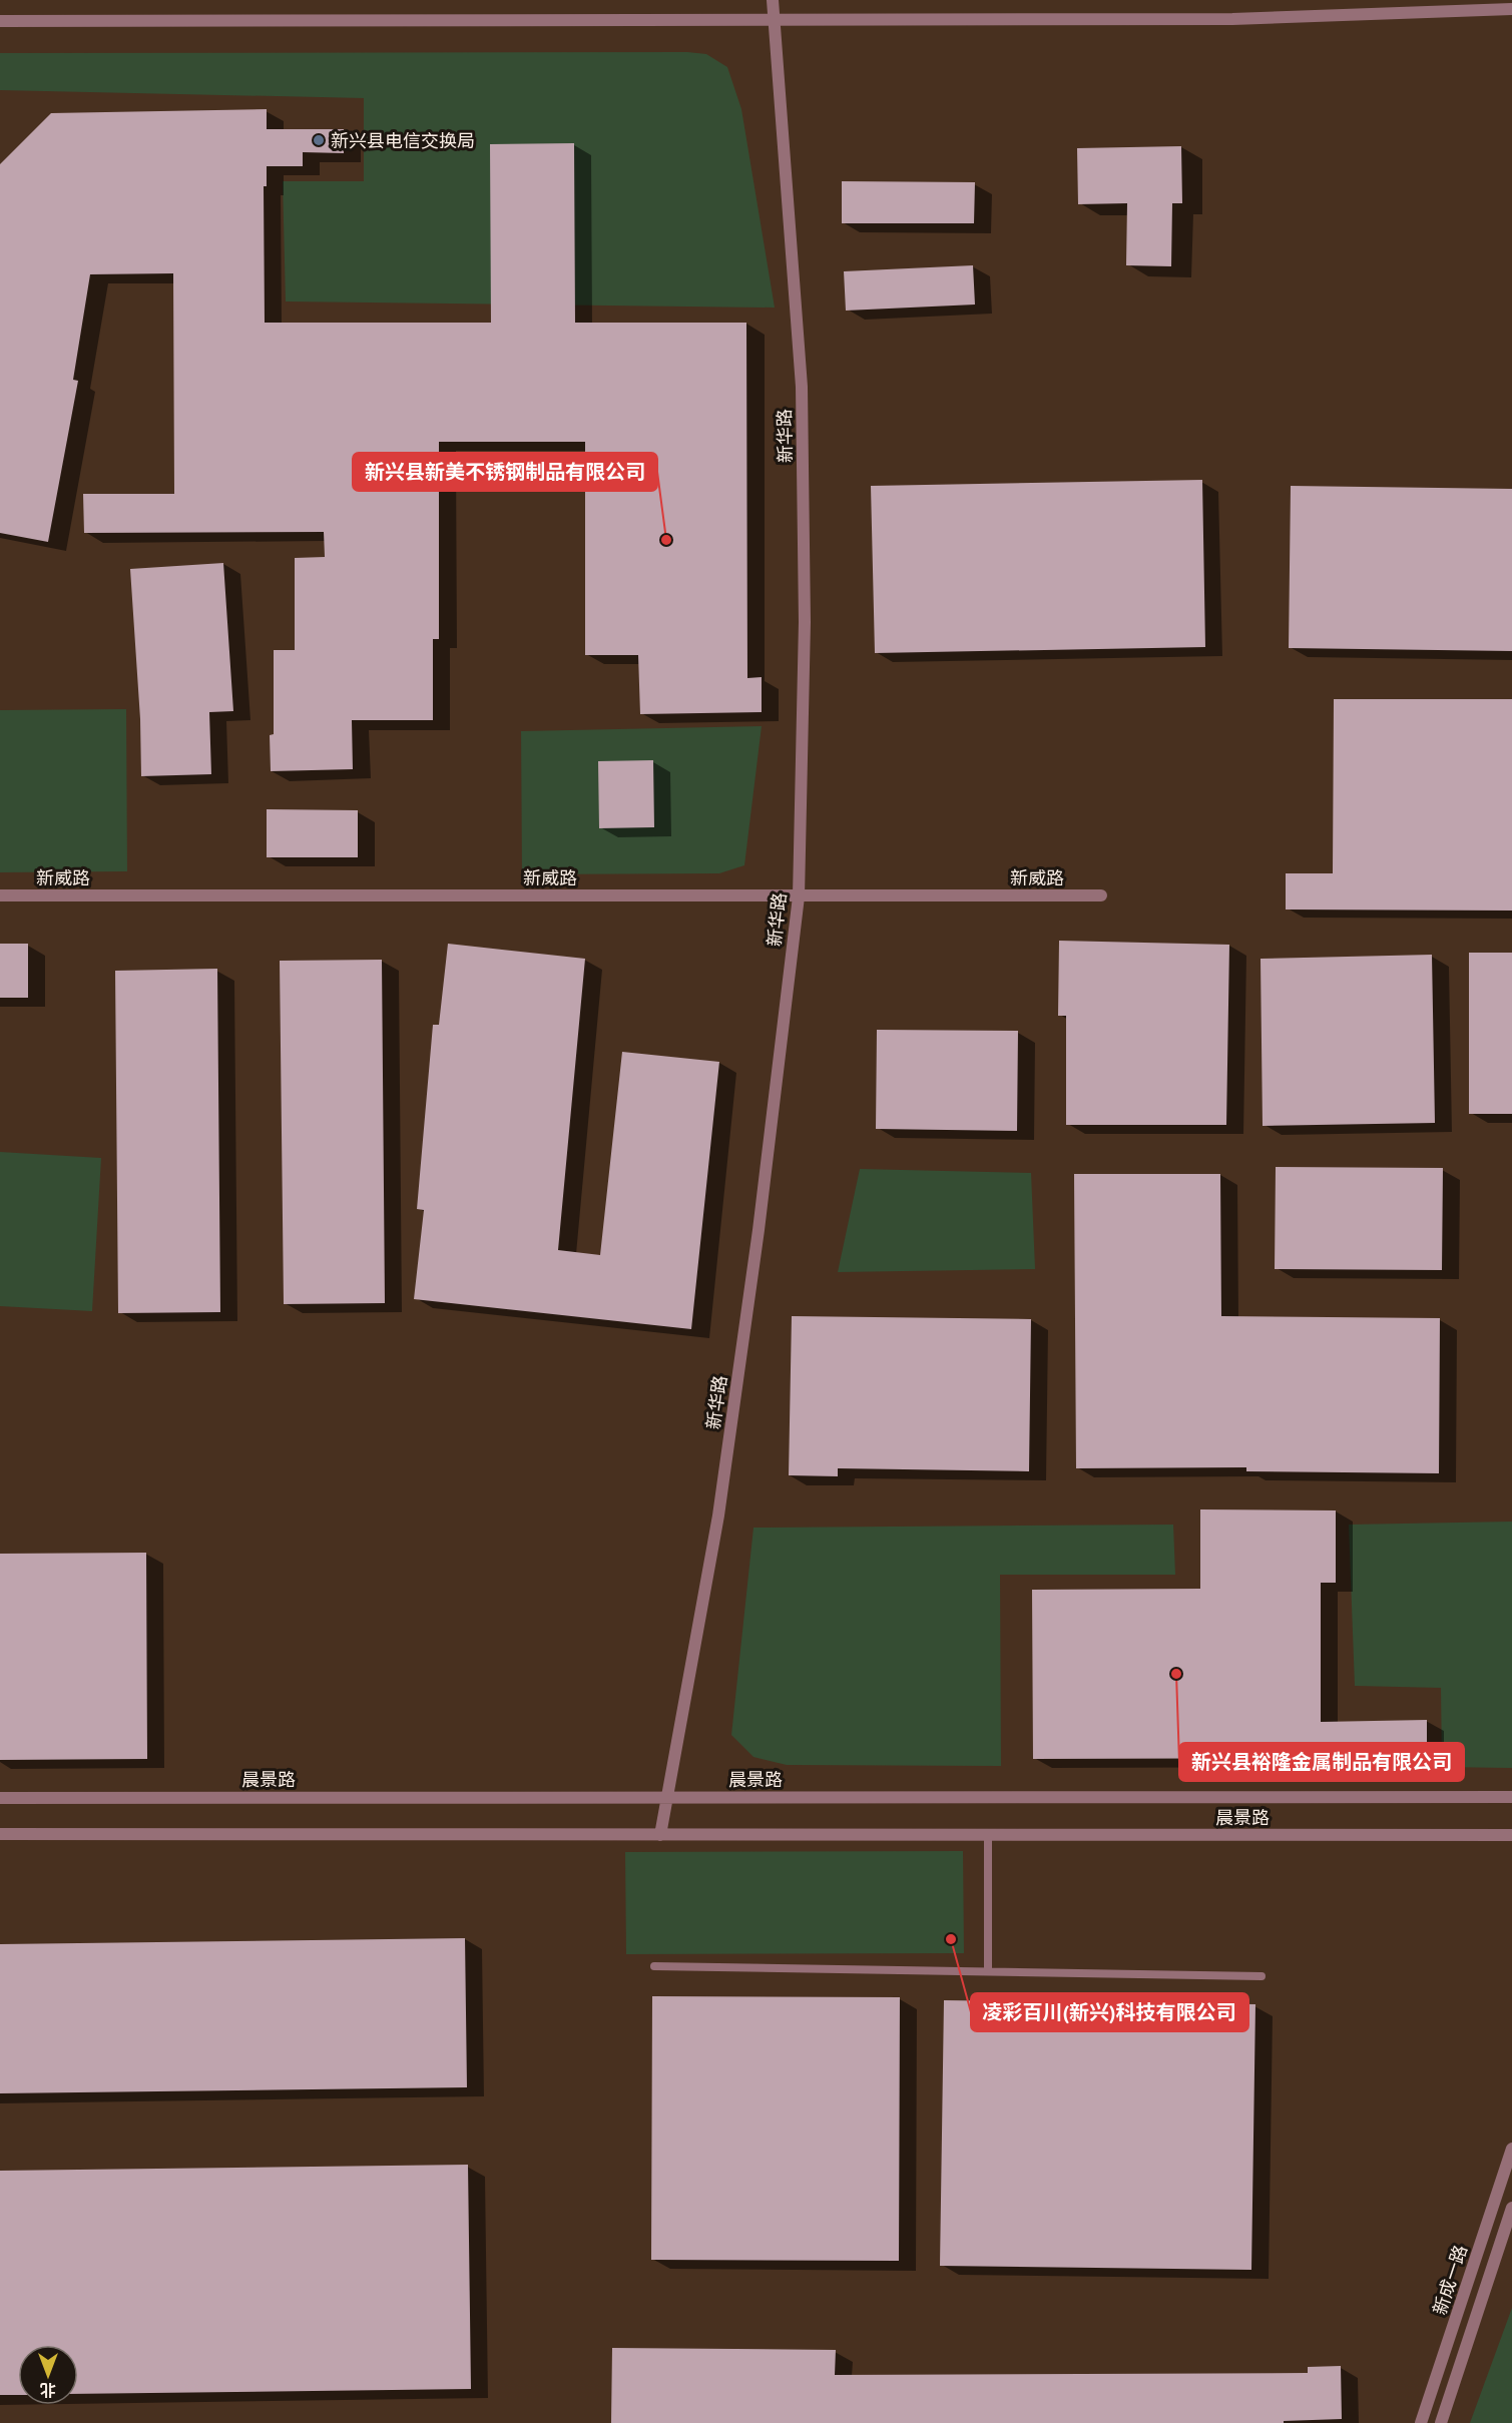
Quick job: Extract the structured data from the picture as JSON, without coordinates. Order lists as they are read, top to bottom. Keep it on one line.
{"streets":{"street":["新华路","新威路","晨景路","新成一路"]},"crossings":[["新华路","新威路"],["新华路","晨景路"]],"places":["新兴县电信交换局","新兴县新美不锈钢制品有限公司","新兴县裕隆金属制品有限公司","凌彩百川(新兴)科技有限公司"],"north":"bottom"}
